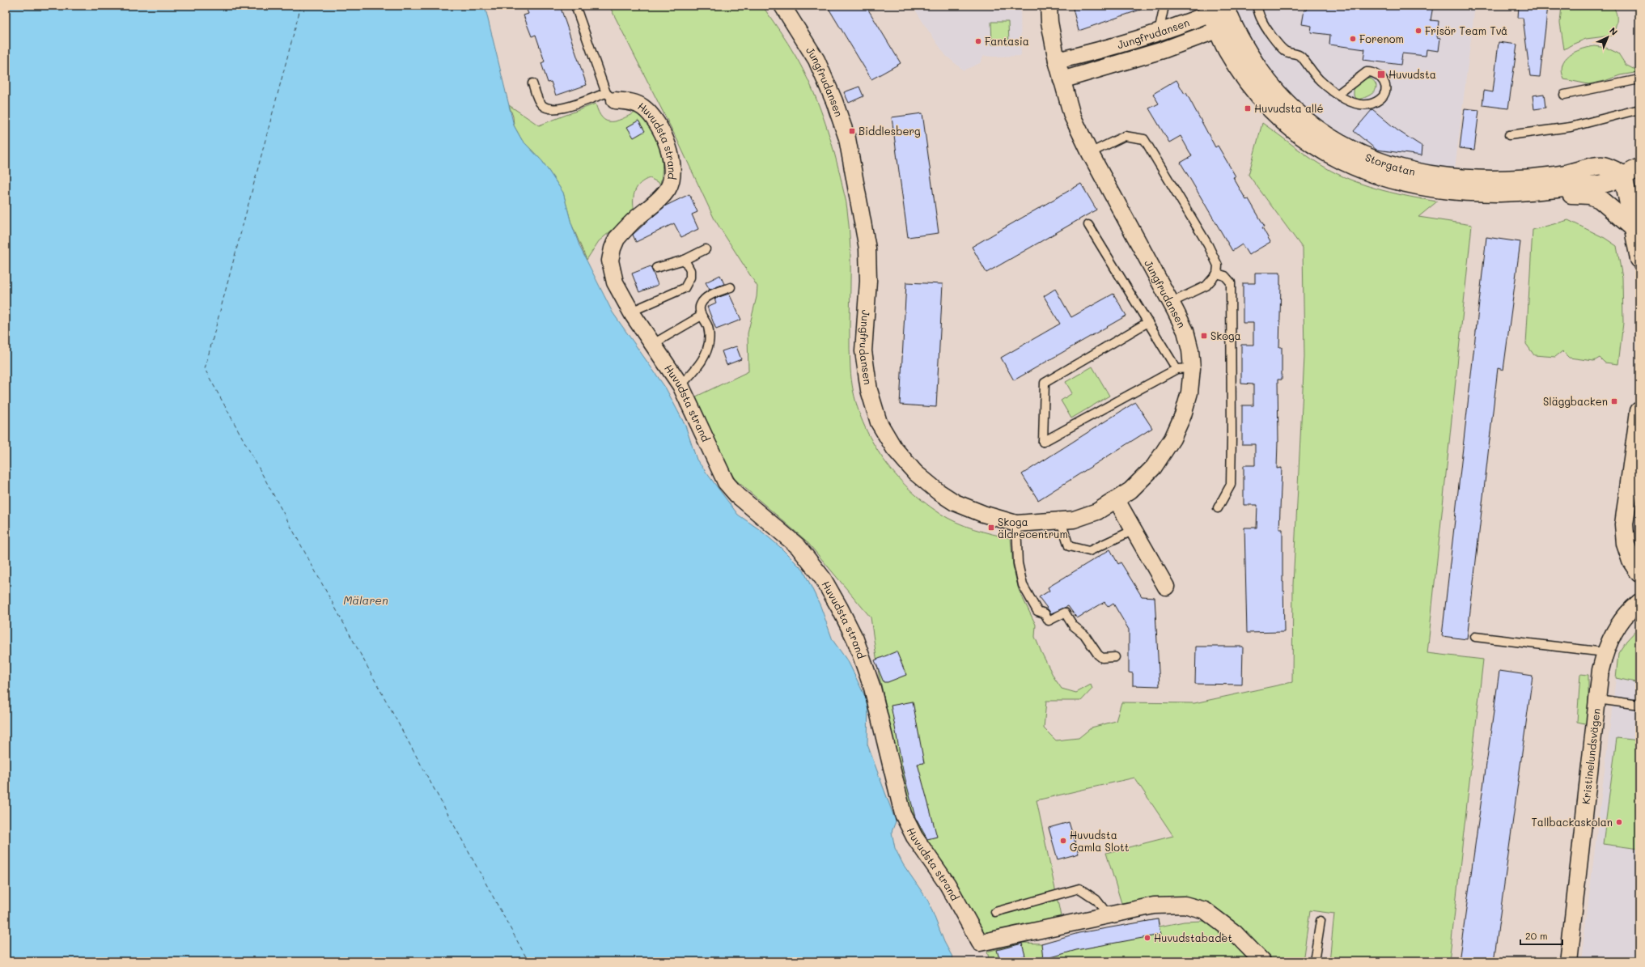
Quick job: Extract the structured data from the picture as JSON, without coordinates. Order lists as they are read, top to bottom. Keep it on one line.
{"streets":{"street":["Jungfrudansen","Huvudsta strand","Storgatan","Kristinelundsvägen"]},"crossings":[["Jungfrudansen","Storgatan"]],"water":["Mälaren"],"places":{"other":["Frisör Team Två","Forenom","Fantasia","Tallbackaskolan","Huvudsta Gamla Slott","Huvudstabadet"],"transit":["Huvudsta","Huvudsta allé","Biddlesberg","Skoga","Släggbacken","Skoga äldrecentrum"]},"scale_bar":"20 m","north":"top right"}
